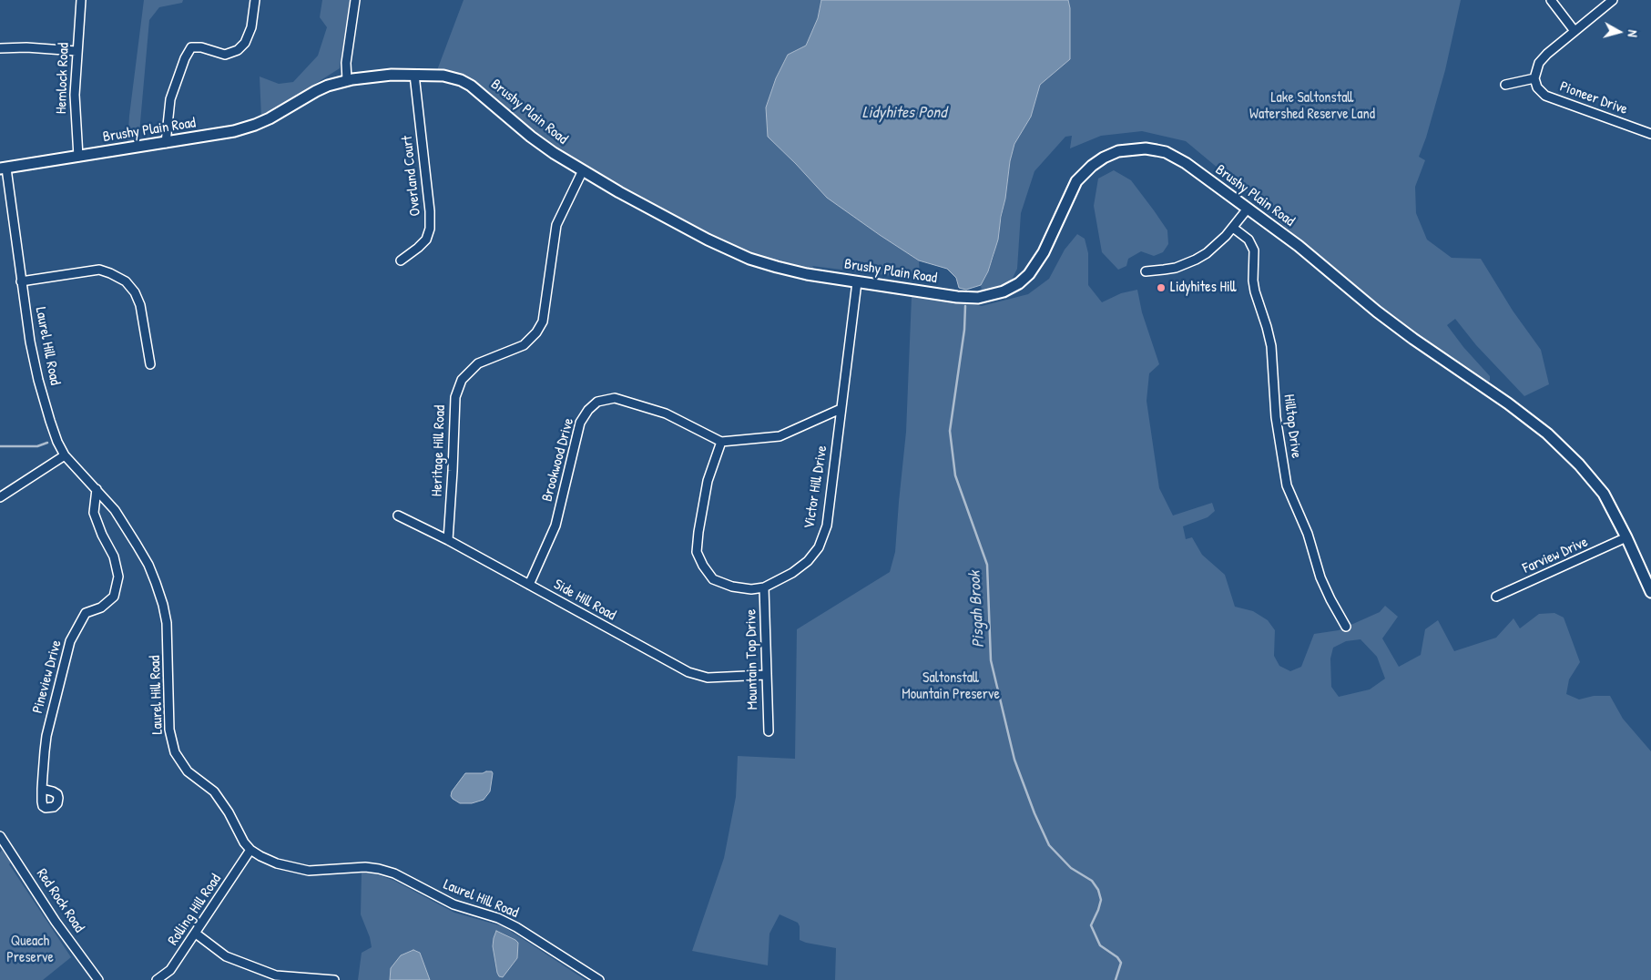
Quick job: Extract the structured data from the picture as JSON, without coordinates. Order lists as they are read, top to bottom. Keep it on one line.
{"streets":{"main road":["Brushy Plain Road"],"street":["Hemlock Road","Pioneer Drive","Overland Court","Laurel Hill Road","Hilltop Drive","Heritage Hill Road","Brookwood Drive","Victor Hill Drive","Farview Drive","Side Hill Road","Mountain Top Drive","Pineview Drive","Red Rock Road","Rolling Hill Road"]},"crossings":[["Hemlock Road","Brushy Plain Road"],["Brushy Plain Road","Overland Court"],["Brushy Plain Road","Laurel Hill Road"],["Brushy Plain Road","Heritage Hill Road"],["Brushy Plain Road","Farview Drive"],["Laurel Hill Road","Pineview Drive"],["Laurel Hill Road","Rolling Hill Road"],["Heritage Hill Road","Side Hill Road"],["Brookwood Drive","Victor Hill Drive"],["Brookwood Drive","Side Hill Road"],["Victor Hill Drive","Mountain Top Drive"],["Side Hill Road","Mountain Top Drive"]],"water":["Lidyhites Pond","Pisgah Brook"],"parks":["Lake Saltonstall Watershed Reserve Land","Saltonstall Mountain Preserve","Queach Preserve"],"places":["Lidyhites Hill"],"north":"right"}
